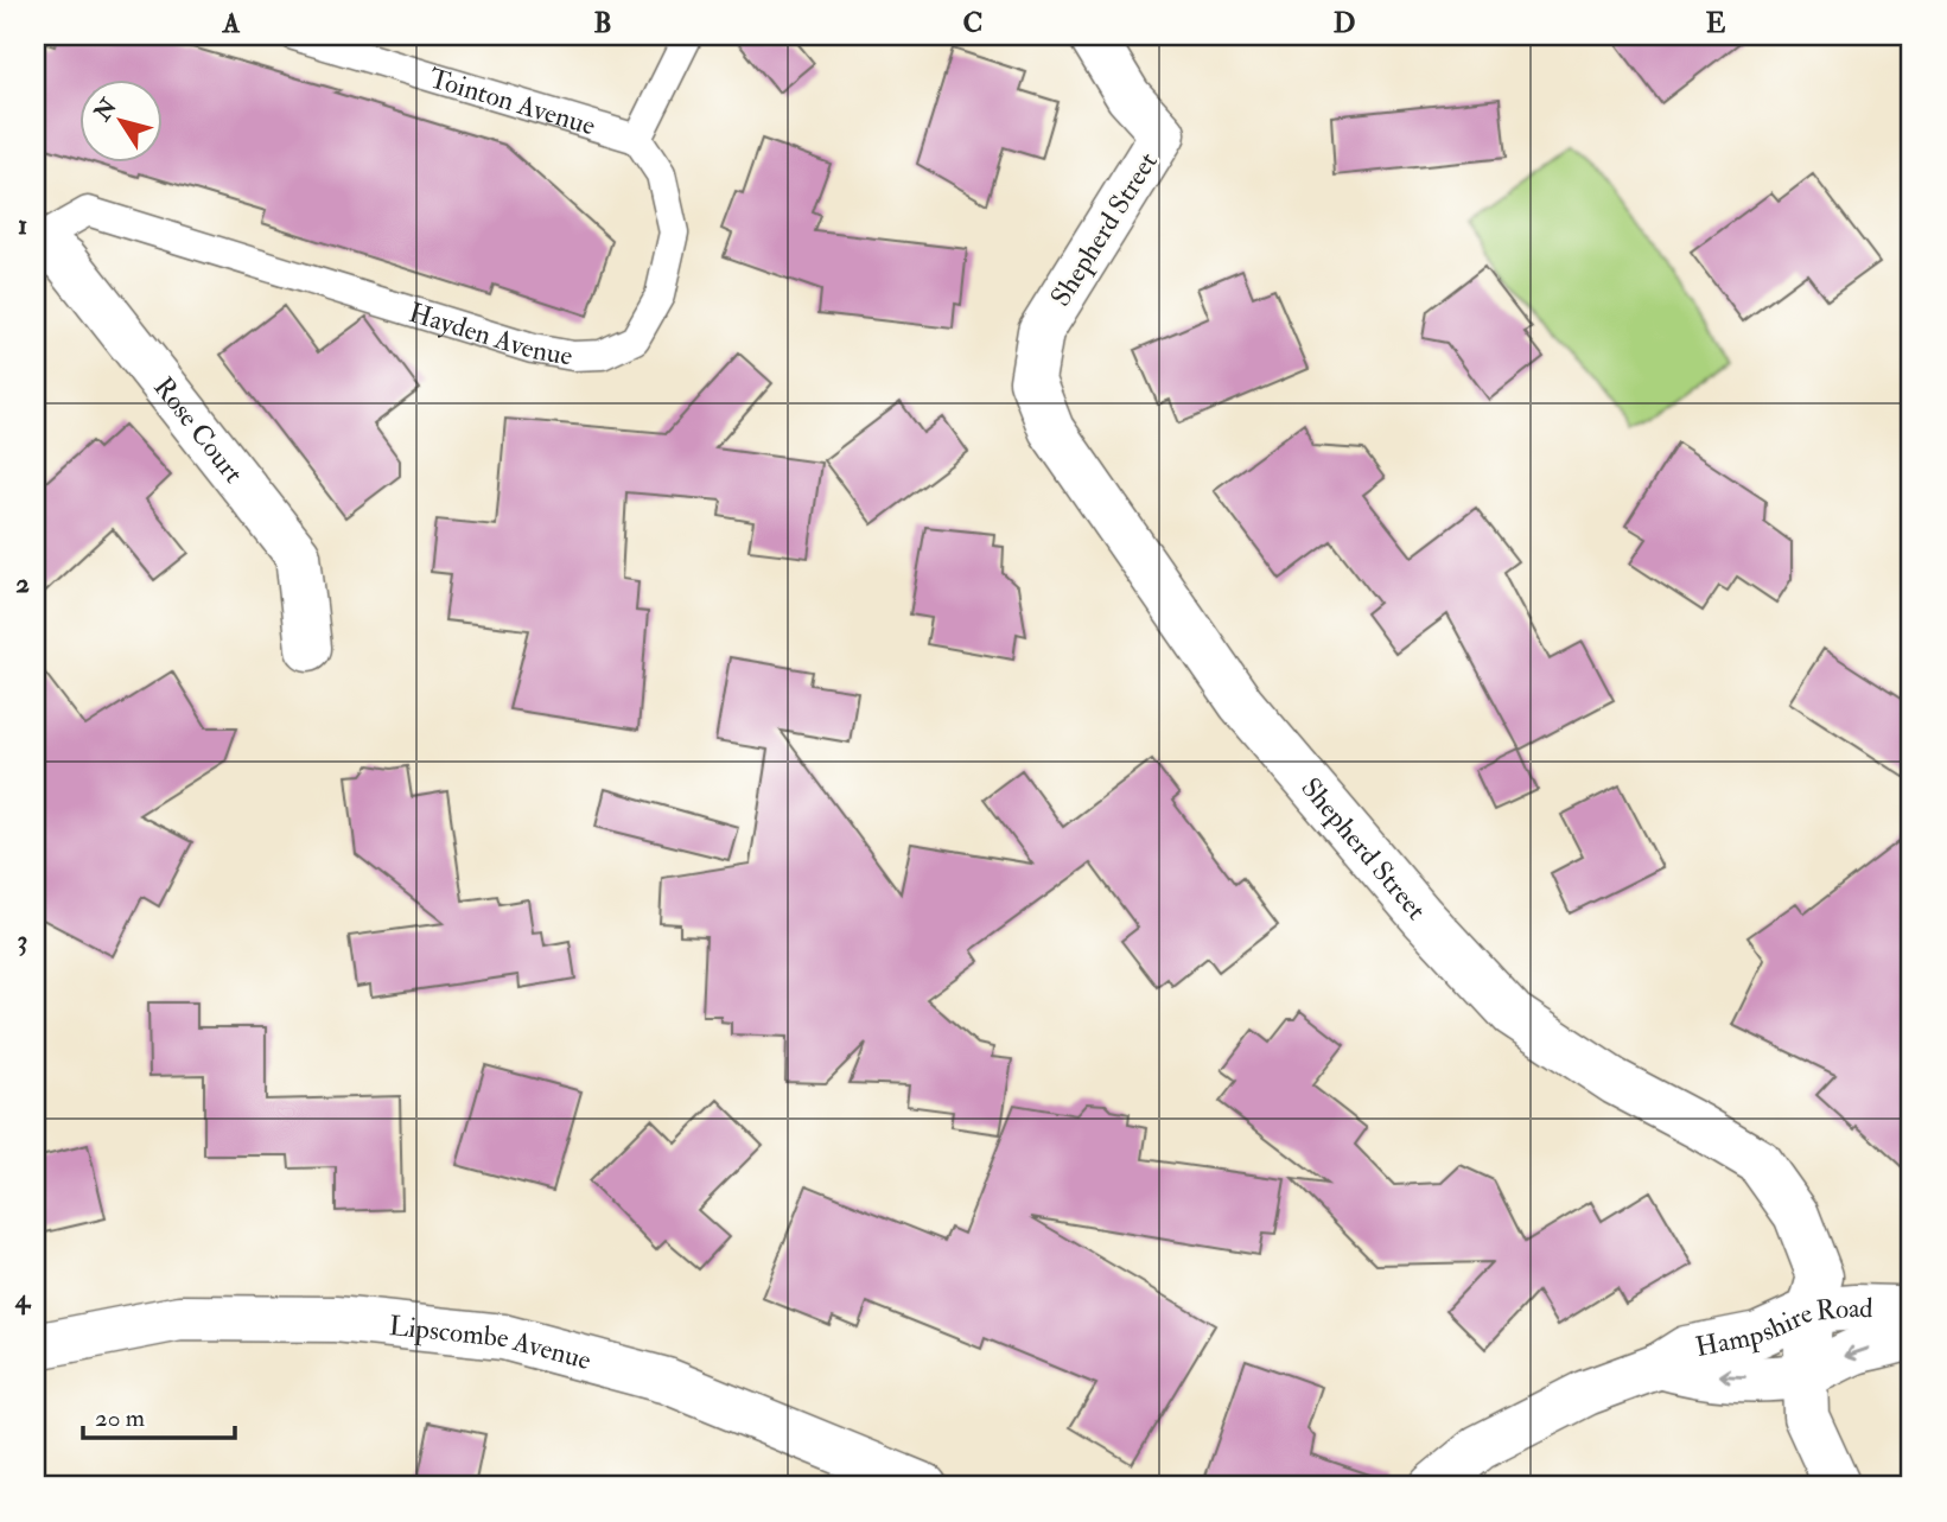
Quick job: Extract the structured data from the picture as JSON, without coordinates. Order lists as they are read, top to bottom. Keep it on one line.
{"streets":{"street":["Shepherd Street","Rose Court","Hampshire Road","Lipscombe Avenue"],"lane":["Tointon Avenue","Hayden Avenue"]},"crossings":[["Tointon Avenue","Hayden Avenue"],["Shepherd Street","Hampshire Road"],["Hayden Avenue","Rose Court"]],"scale_bar":"20 m","north":"top left","grid":{"columns":["A","B","C","D","E"],"rows":["1","2","3","4"]}}
